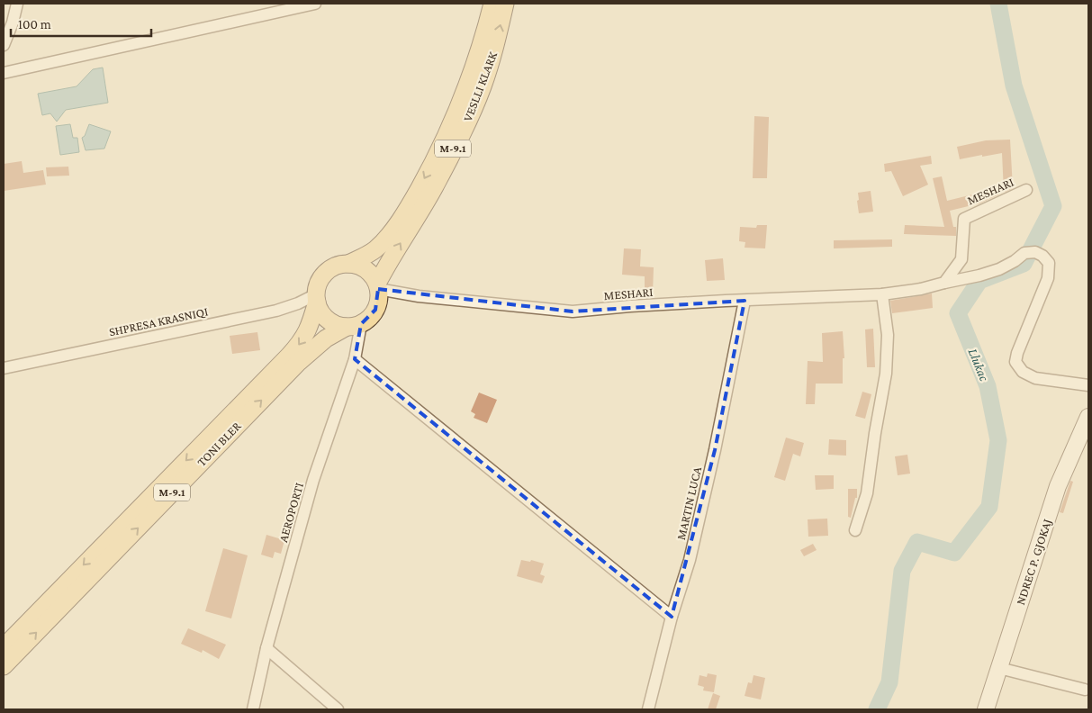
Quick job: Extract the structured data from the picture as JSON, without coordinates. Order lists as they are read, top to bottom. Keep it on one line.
{"streets":{"main road":["VESLLI KLARK","M-9.1","TONI BLER"],"street":["MESHARI","SHPRESA KRASNIQI","MARTIN LUCA","AEROPORTI","NDREC P. GJOKAJ"]},"crossings":[["VESLLI KLARK","M-9.1"],["VESLLI KLARK","MESHARI"],["VESLLI KLARK","SHPRESA KRASNIQI"],["VESLLI KLARK","TONI BLER"],["VESLLI KLARK","AEROPORTI"],["M-9.1","MESHARI"],["M-9.1","SHPRESA KRASNIQI"],["M-9.1","TONI BLER"],["M-9.1","AEROPORTI"],["MESHARI","SHPRESA KRASNIQI"],["MESHARI","TONI BLER"],["MESHARI","MARTIN LUCA"],["MESHARI","AEROPORTI"],["SHPRESA KRASNIQI","TONI BLER"],["SHPRESA KRASNIQI","AEROPORTI"],["TONI BLER","AEROPORTI"]],"water":["Llukac"],"scale_bar":"100 m"}
